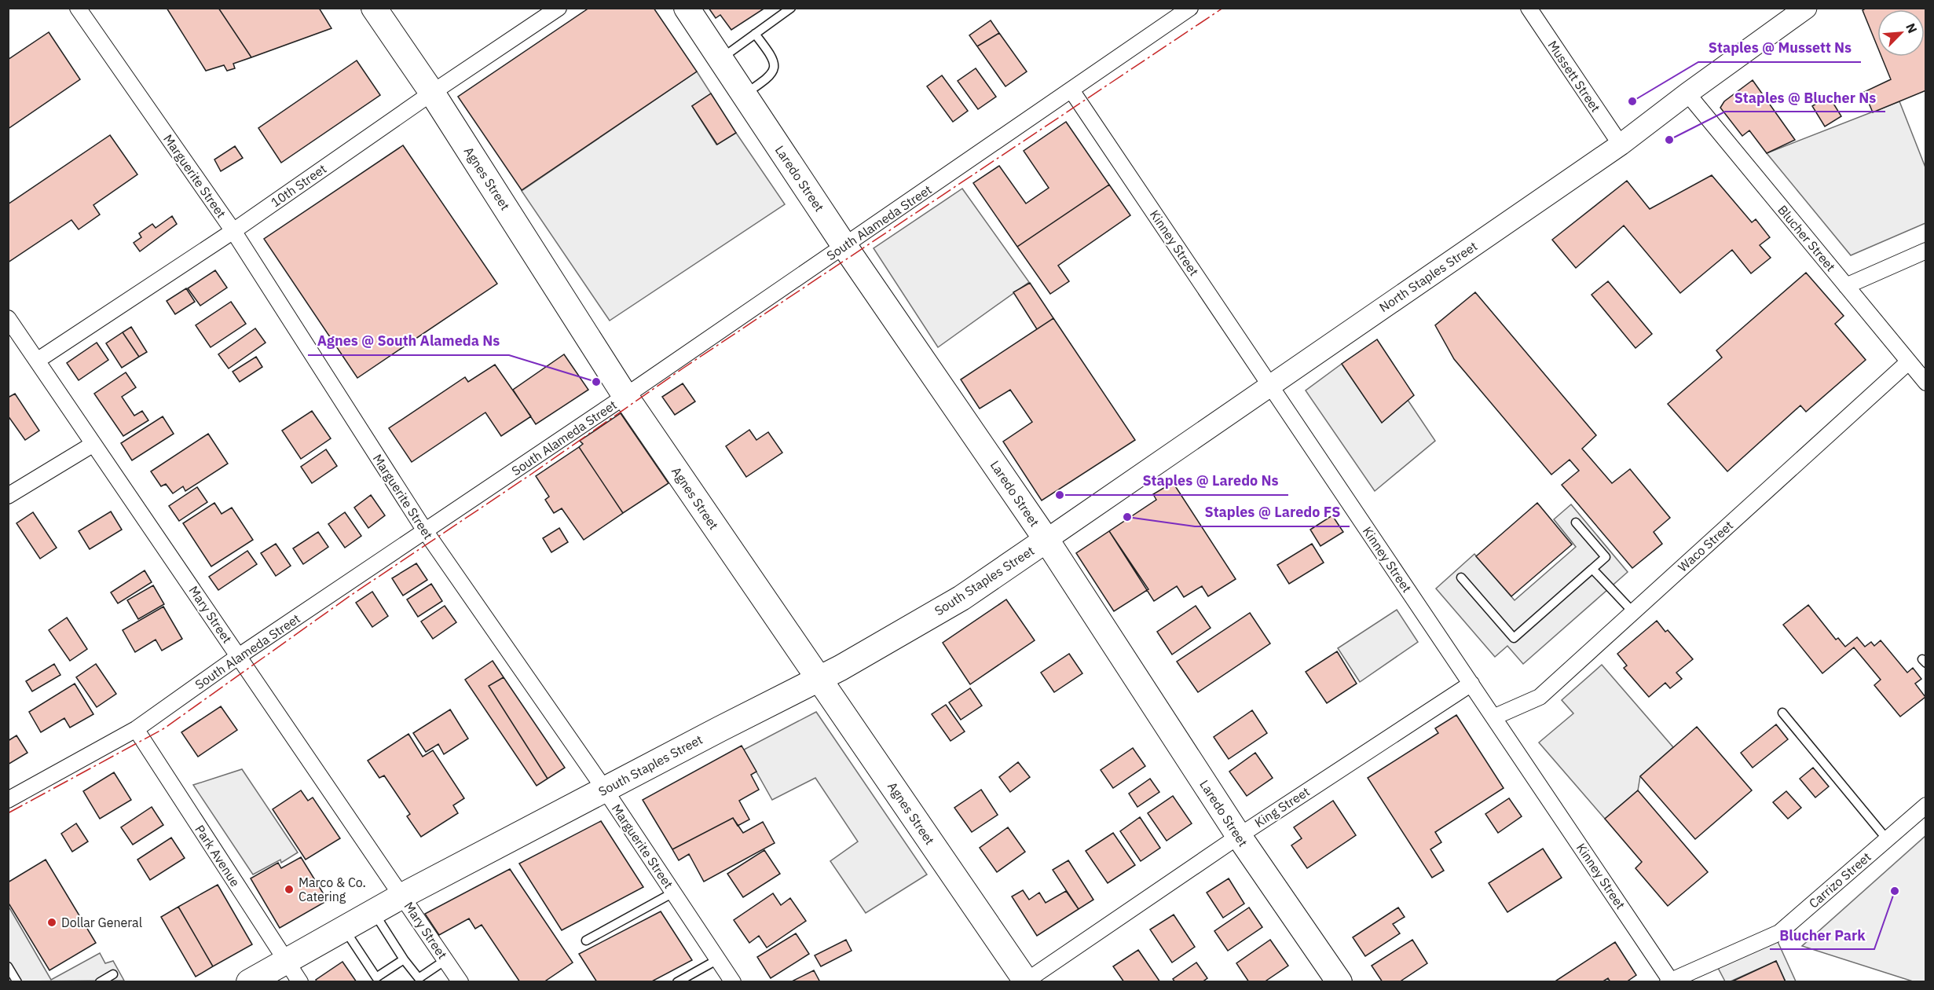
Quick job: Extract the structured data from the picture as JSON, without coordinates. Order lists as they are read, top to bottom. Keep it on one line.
{"streets":{"main road":["Agnes Street","Laredo Street","North Staples Street","South Staples Street"],"street":["Mussett Street","Marguerite Street","10th Street","South Alameda Street","Blucher Street","Kinney Street","Waco Street","Mary Street","King Street","Park Avenue","Carrizo Street"]},"crossings":[["Mussett Street","North Staples Street"],["Marguerite Street","10th Street"],["Marguerite Street","South Alameda Street"],["Marguerite Street","South Staples Street"],["Agnes Street","10th Street"],["Agnes Street","South Alameda Street"],["Agnes Street","South Staples Street"],["Agnes Street","King Street"],["Laredo Street","South Alameda Street"],["Laredo Street","North Staples Street"],["Laredo Street","South Staples Street"],["Laredo Street","King Street"],["10th Street","Mary Street"],["South Alameda Street","Kinney Street"],["South Alameda Street","Mary Street"],["South Alameda Street","Park Avenue"],["Blucher Street","North Staples Street"],["Blucher Street","Waco Street"],["Kinney Street","North Staples Street"],["Kinney Street","Waco Street"],["Kinney Street","King Street"],["Kinney Street","Carrizo Street"],["North Staples Street","South Staples Street"],["South Staples Street","Mary Street"],["South Staples Street","Park Avenue"]],"places":["Staples @ Mussett Ns","Staples @ Blucher Ns","Agnes @ South Alameda Ns","Staples @ Laredo Ns","Staples @ Laredo FS","Marco & Co. Catering","Blucher Park","Dollar General"],"north":"top right"}
